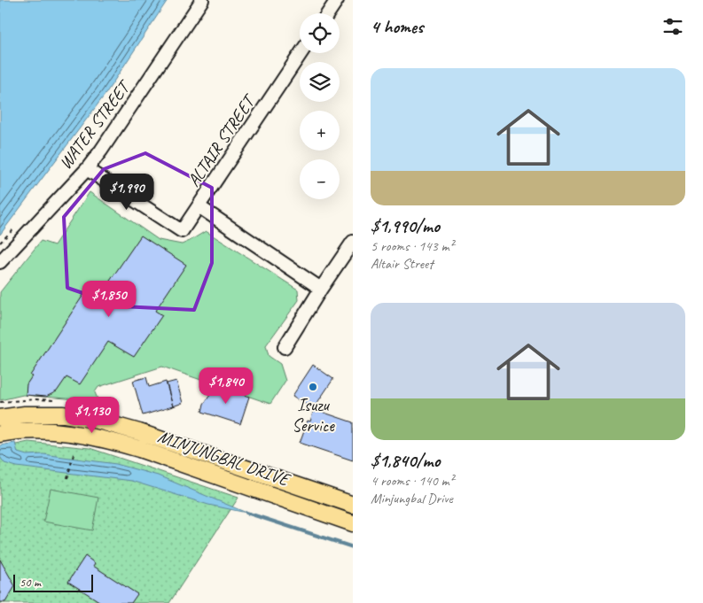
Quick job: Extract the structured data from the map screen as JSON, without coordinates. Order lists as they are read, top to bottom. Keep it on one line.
{"streets":{"main road":["MINJUNGBAL DRIVE"],"street":["WATER STREET","ALTAIR STREET"]},"crossings":[["WATER STREET","ALTAIR STREET"]],"places":["Isuzu Service"],"scale_bar":"50 m","page":{"heading":"4 homes","map_buttons":["+","−"],"list":[{"name":"$1,990/mo","note":"5 rooms · 143 m² · Altair Street"},{"name":"$1,840/mo","note":"4 rooms · 140 m² · Minjungbal Drive"}],"price":["$1,990","$1,850","$1,840","$1,130"],"scale":"50 m"}}
